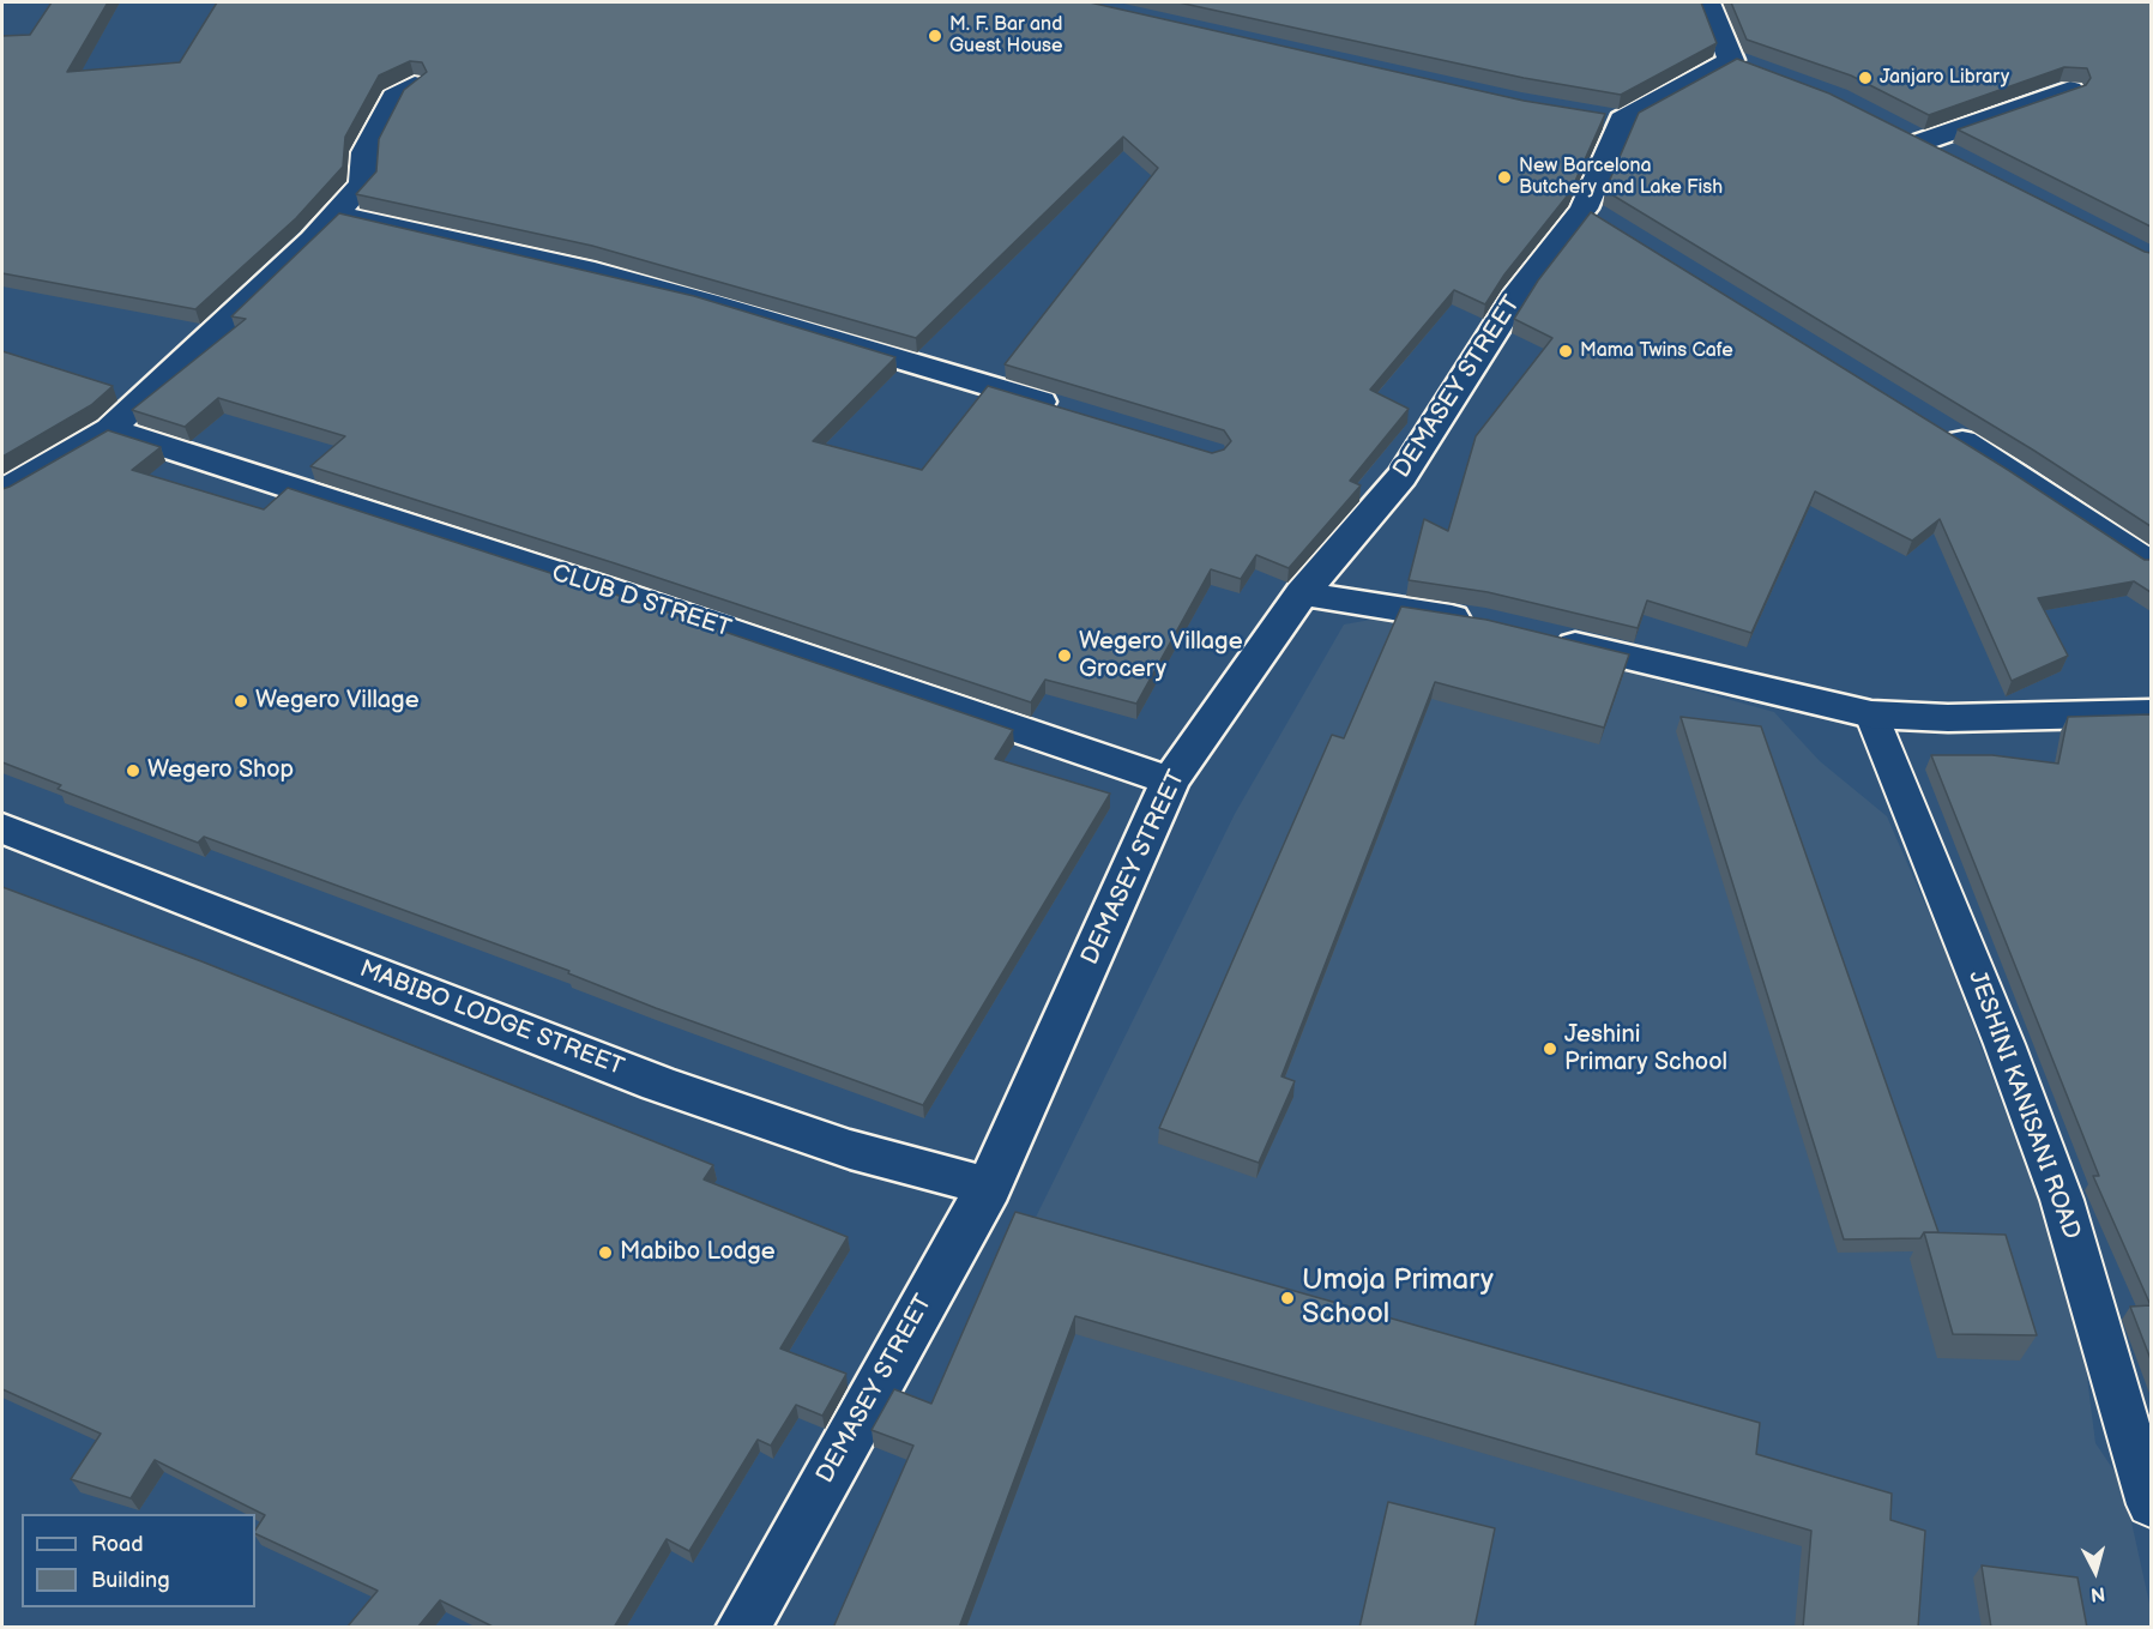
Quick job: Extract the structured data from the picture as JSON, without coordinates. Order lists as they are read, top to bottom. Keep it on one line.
{"streets":{"street":["DEMASEY STREET","CLUB D STREET","MABIBO LODGE STREET"],"lane":["JESHINI KANISANI ROAD"]},"crossings":[["DEMASEY STREET","CLUB D STREET"],["DEMASEY STREET","MABIBO LODGE STREET"]],"places":["M. F. Bar and Guest House","Janjaro Library","New Barcelona Butchery and Lake Fish","Mama Twins Cafe","Wegero Village Grocery","Wegero Village","Wegero Shop","Jeshini Primary School","Mabibo Lodge","Umoja Primary School"],"legend":["Road","Building"],"north":"bottom"}
